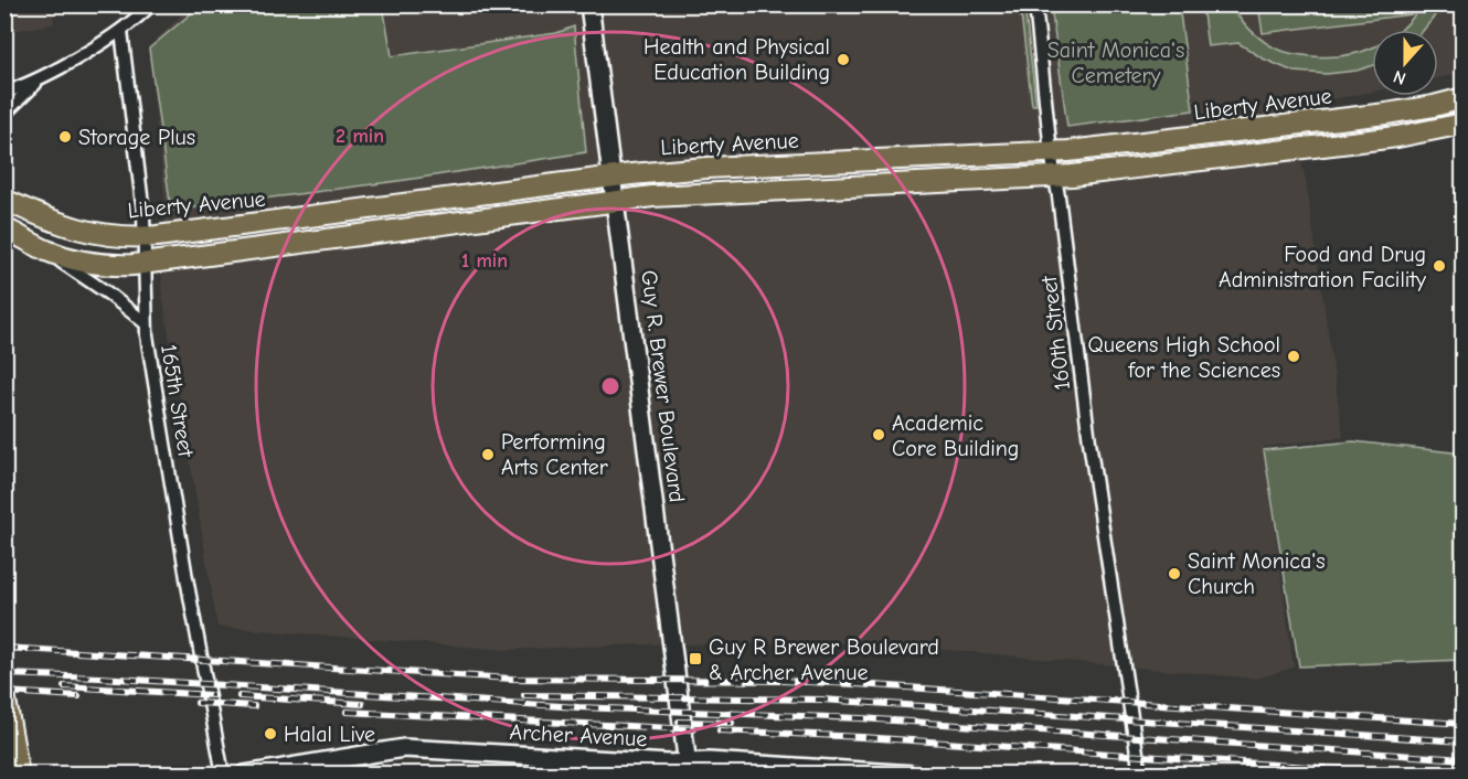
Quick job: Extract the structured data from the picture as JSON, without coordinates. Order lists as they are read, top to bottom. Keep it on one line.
{"streets":{"main road":["Liberty Avenue","Guy R. Brewer Boulevard","Archer Avenue"],"street":["160th Street","165th Street"]},"crossings":[["Liberty Avenue","160th Street"],["Liberty Avenue","Guy R. Brewer Boulevard"],["Liberty Avenue","165th Street"],["Guy R. Brewer Boulevard","Archer Avenue"]],"parks":["Saint Monica's Cemetery"],"places":{"other":["Health and Physical Education Building","Storage Plus","Food and Drug Administration Facility","Queens High School for the Sciences","Academic Core Building","Performing Arts Center","Saint Monica's Church","Halal Live"],"transit":["Guy R Brewer Boulevard & Archer Avenue"]},"north":"bottom","rings":["2 min","1 min"]}
